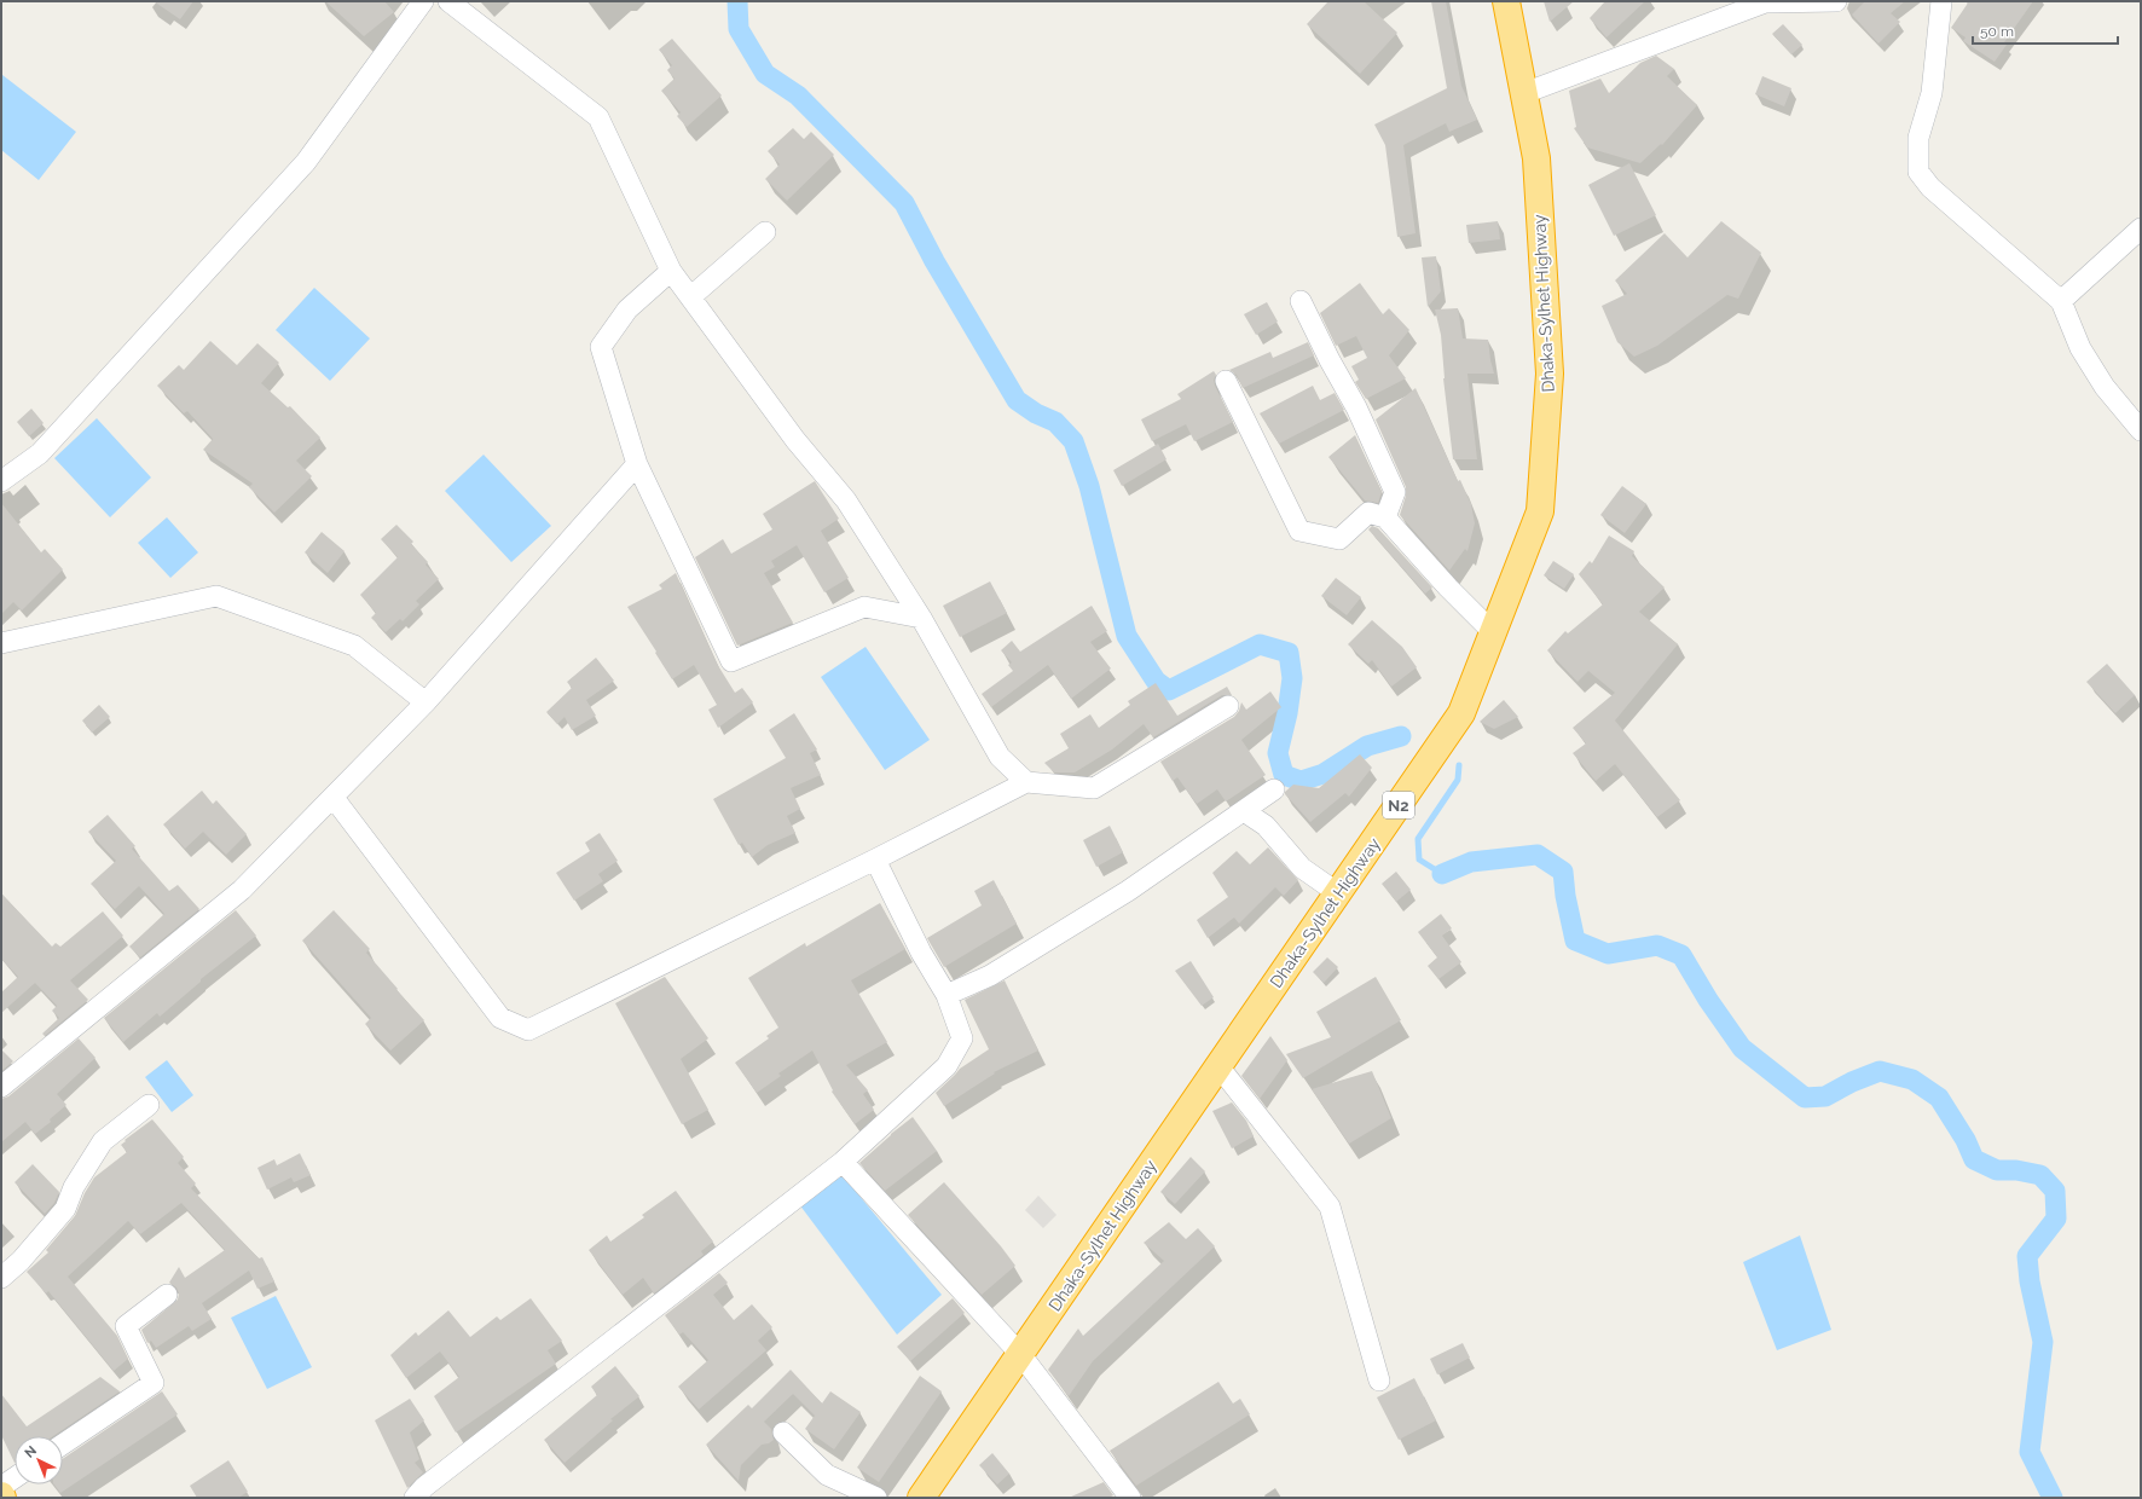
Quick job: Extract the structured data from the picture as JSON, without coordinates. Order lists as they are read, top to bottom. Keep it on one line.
{"streets":{"highway":["Dhaka-Sylhet Highway","N2"]},"scale_bar":"50 m","north":"top left"}
